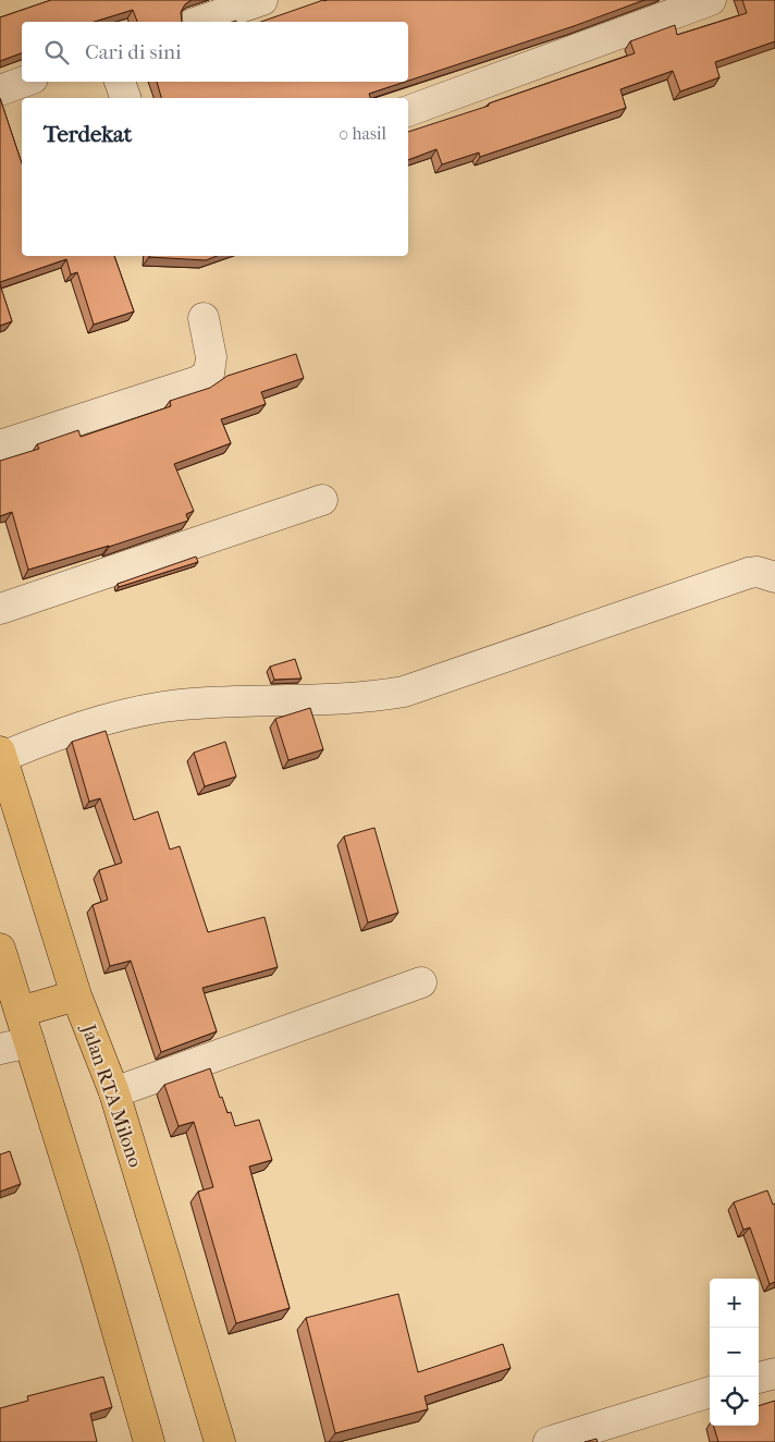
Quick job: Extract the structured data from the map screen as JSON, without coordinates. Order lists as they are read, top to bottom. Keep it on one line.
{"streets":{"highway":["Jalan RTA Milono"]},"page":{"search":"Cari di sini","heading":["Terdekat","0 hasil"],"map_buttons":["+","−"]}}
